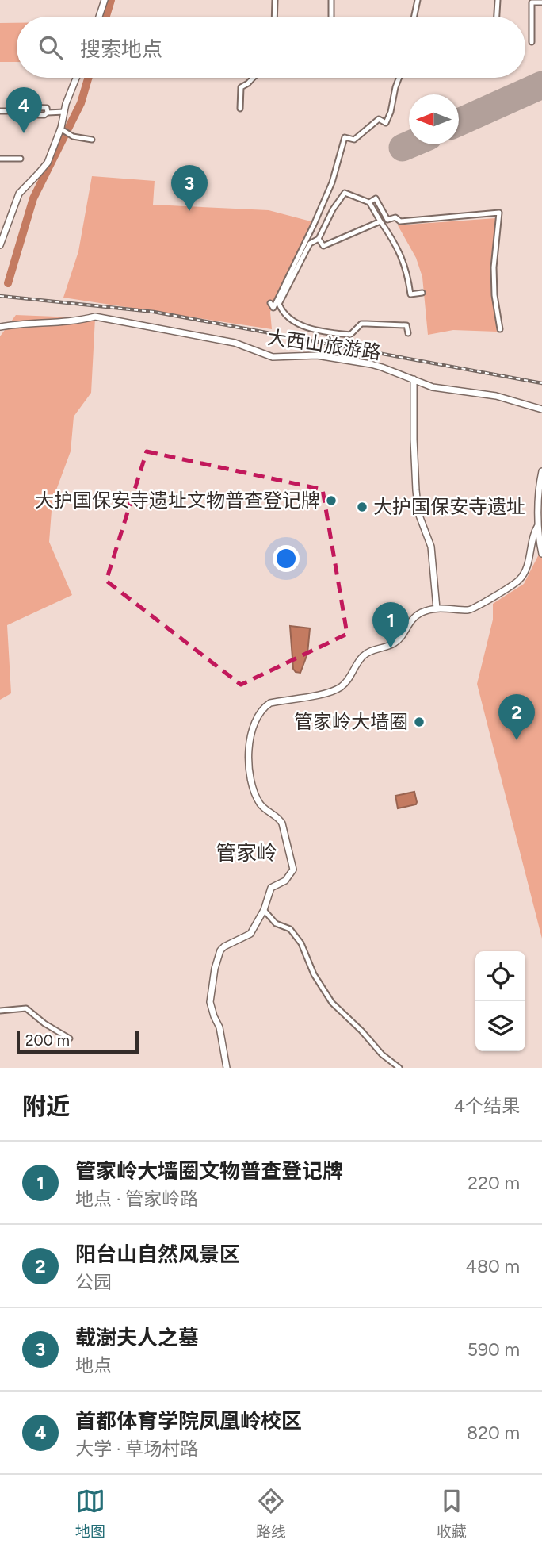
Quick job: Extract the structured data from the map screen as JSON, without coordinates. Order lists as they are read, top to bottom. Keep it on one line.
{"streets":{"street":["大西山旅游路"]},"districts":["管家岭"],"places":["大护国保安寺遗址文物普查登记牌","大护国保安寺遗址","管家岭大墙圈"],"scale_bar":"200 m","north":"left","page":{"search":"搜索地点","pins":["4","3","1","2"],"scale":"200 m","heading":["附近","4个结果"],"list":[{"mark":"1","name":"管家岭大墙圈文物普查登记牌","note":"地点 · 管家岭路","value":"220 m"},{"mark":"2","name":"阳台山自然风景区","note":"公园","value":"480 m"},{"mark":"3","name":"载澍夫人之墓","note":"地点","value":"590 m"},{"mark":"4","name":"首都体育学院凤凰岭校区","note":"大学 · 草场村路","value":"820 m"}],"nav":["地图","路线","收藏"]}}
